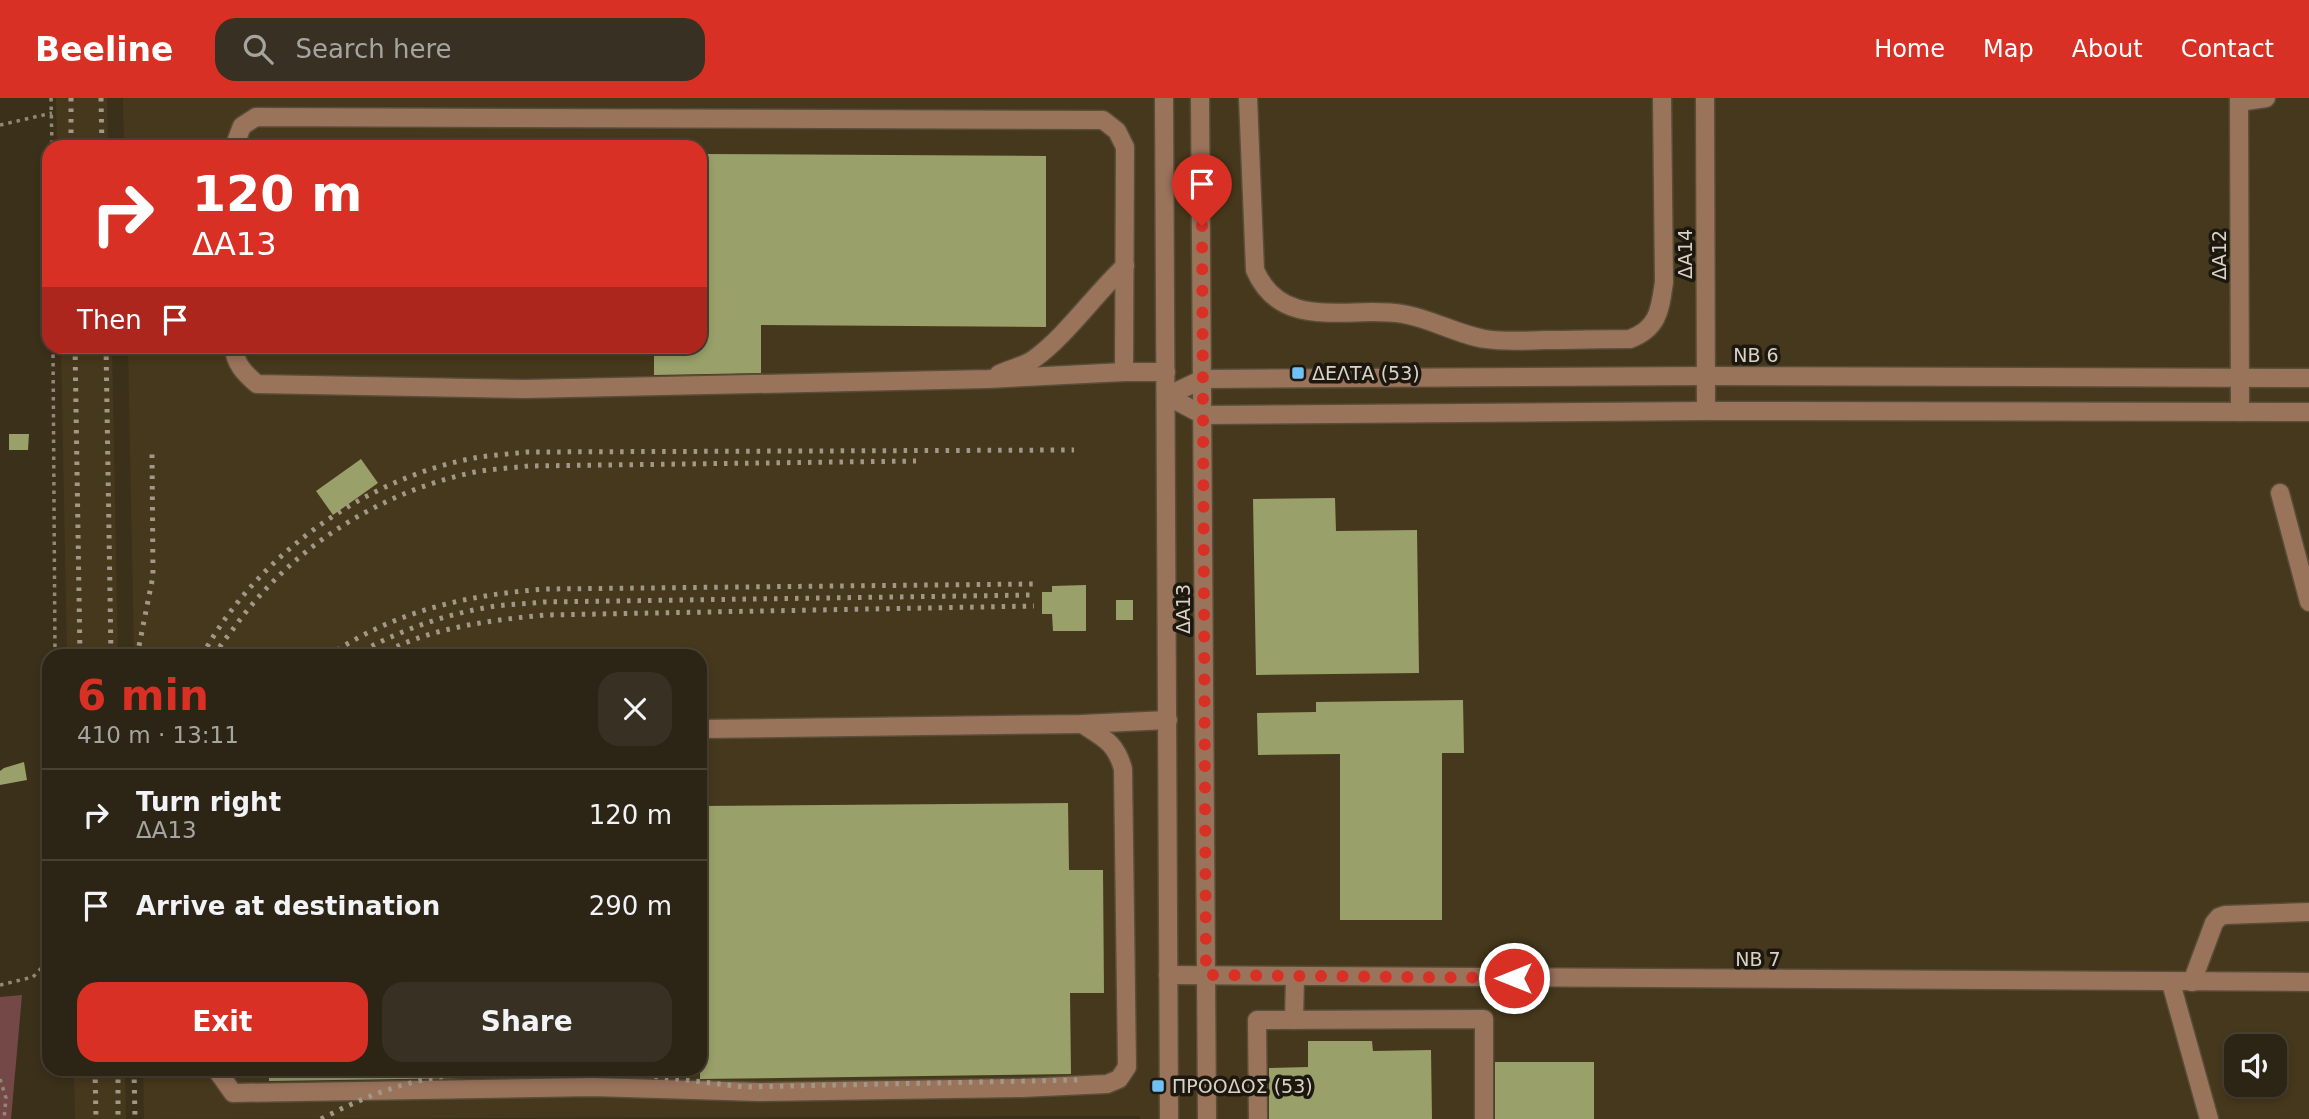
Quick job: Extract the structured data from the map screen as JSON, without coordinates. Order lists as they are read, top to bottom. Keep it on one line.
{"streets":{"street":["ΔΑ14","ΔΑ12","ΝΒ 6","ΔΑ13","ΝΒ 7"]},"crossings":[["ΔΑ14","ΝΒ 6"],["ΔΑ12","ΝΒ 6"],["ΝΒ 6","ΔΑ13"],["ΔΑ13","ΝΒ 7"]],"places":{"transit":["ΔΕΛΤΑ (53)","ΠΡΟΟΔΟΣ (53)"]},"page":{"header":"Beeline","search":"Search here","nav":["Home","Map","About","Contact"],"turn":["120 m","ΔΑ13"],"then":"Then","heading":["6 min","410 m · 13:11"],"list":[{"name":"Turn right","note":"ΔΑ13","value":"120 m"},{"name":"Arrive at destination","value":"290 m"}],"buttons":["Exit","Share"]}}
